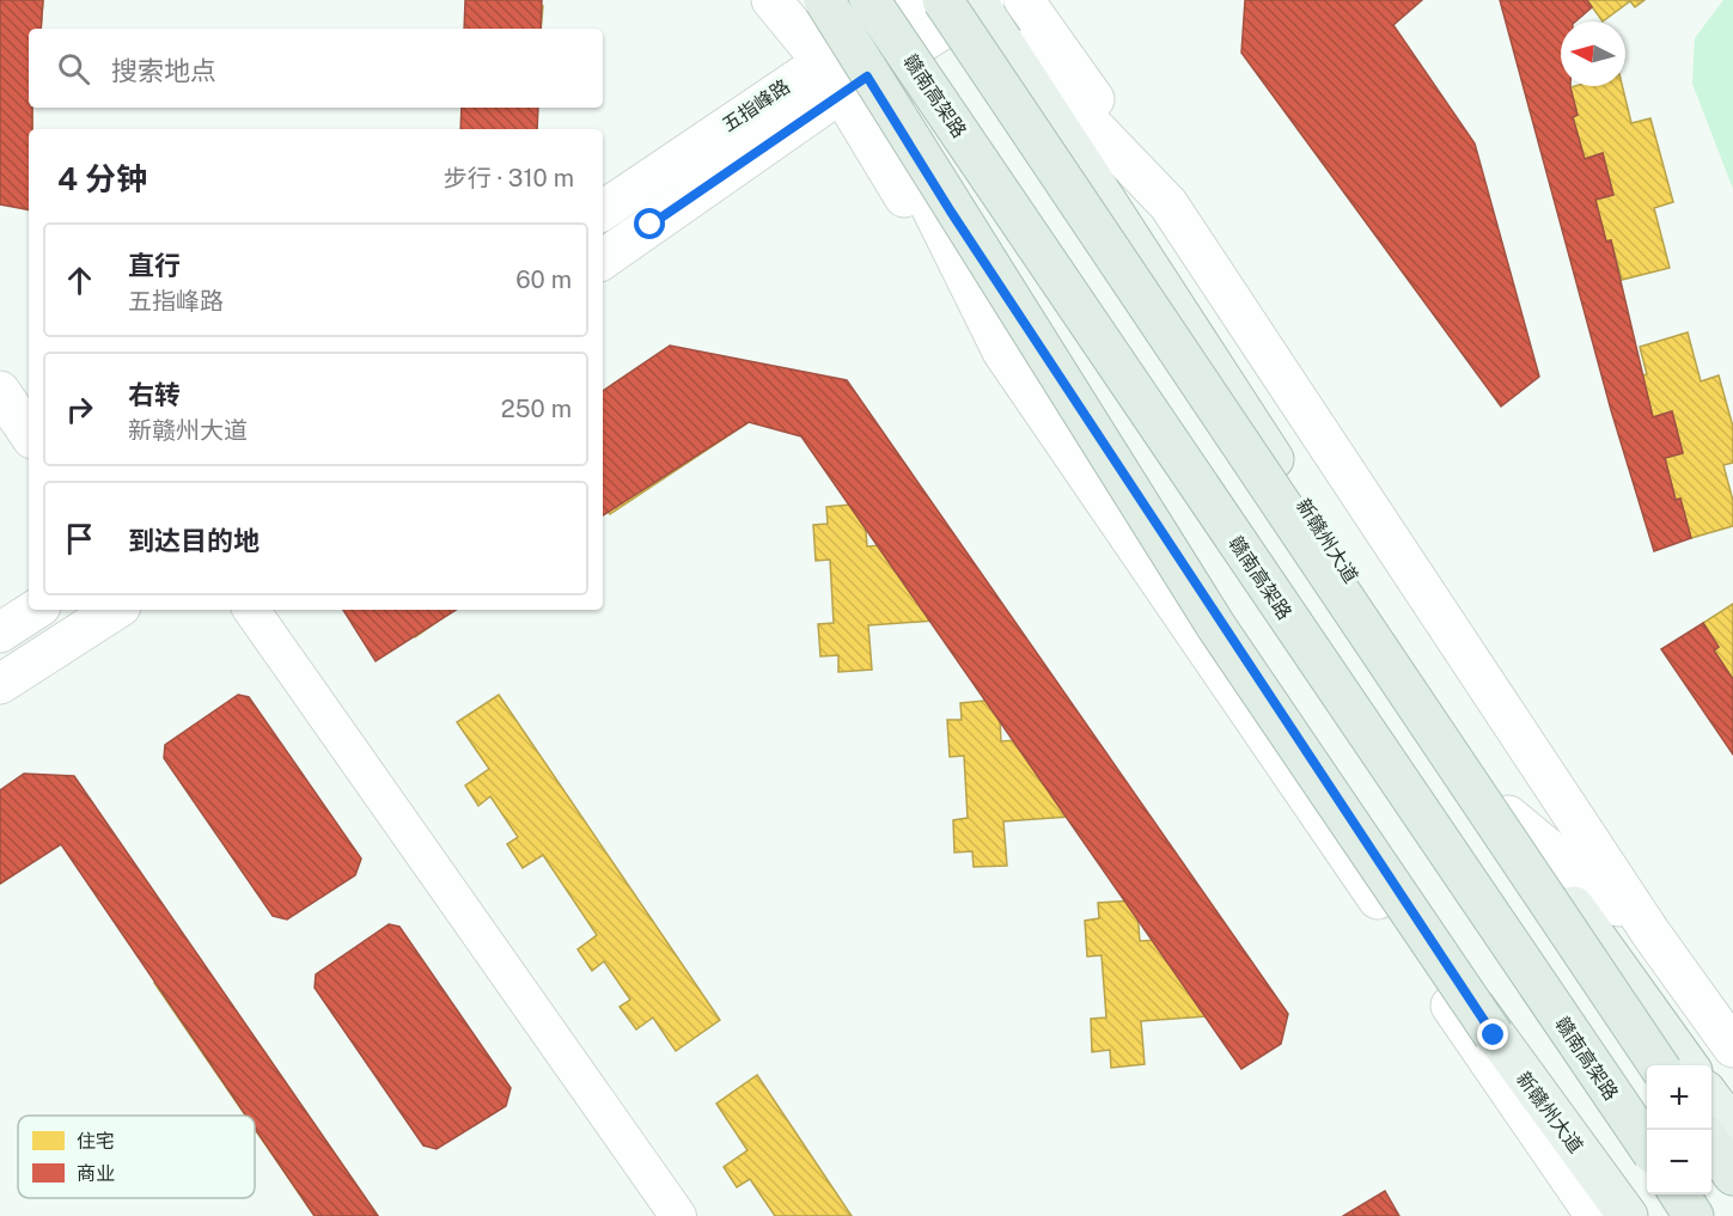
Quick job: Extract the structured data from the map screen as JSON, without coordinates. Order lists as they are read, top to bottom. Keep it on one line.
{"streets":{"highway":["赣南高架路"],"main road":["新赣州大道"],"street":["五指峰路"]},"crossings":[["五指峰路","新赣州大道"]],"legend":["住宅","商业"],"north":"left","page":{"search":"搜索地点","heading":["4 分钟","步行 · 310 m"],"list":[["直行","五指峰路","60 m"],["右转","新赣州大道","250 m"],"到达目的地"],"map_buttons":["+","−"]}}
